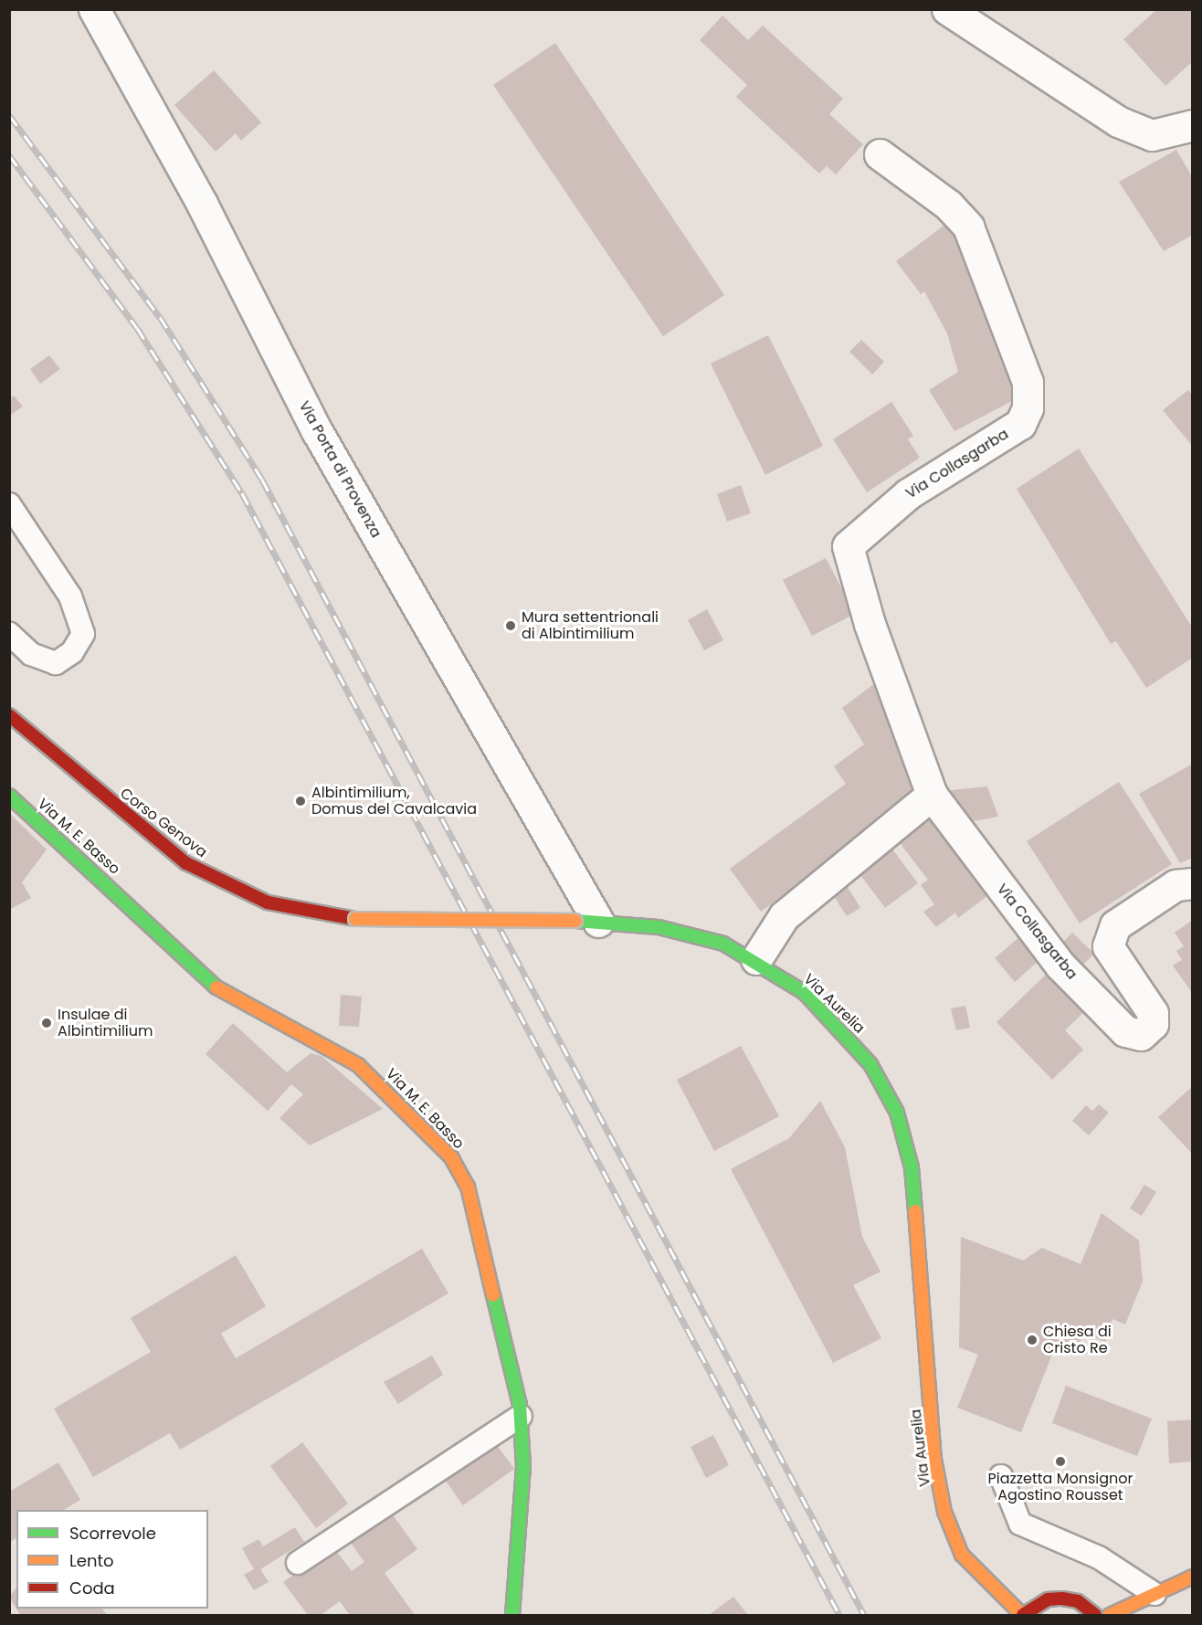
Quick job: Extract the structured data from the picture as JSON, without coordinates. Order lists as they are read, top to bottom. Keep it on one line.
{"streets":{"main road":["Corso Genova","Via M. E. Basso","Via Aurelia"],"street":["Via Collasgarba","Via Porta di Provenza"]},"crossings":[["Via Porta di Provenza","Via Aurelia"],["Corso Genova","Via Aurelia"]],"places":["Mura settentrionali di Albintimilium","Albintimilium, Domus del Cavalcavia","Insulae di Albintimilium","Chiesa di Cristo Re","Piazzetta Monsignor Agostino Rousset"],"legend":["Scorrevole","Lento","Coda"]}
